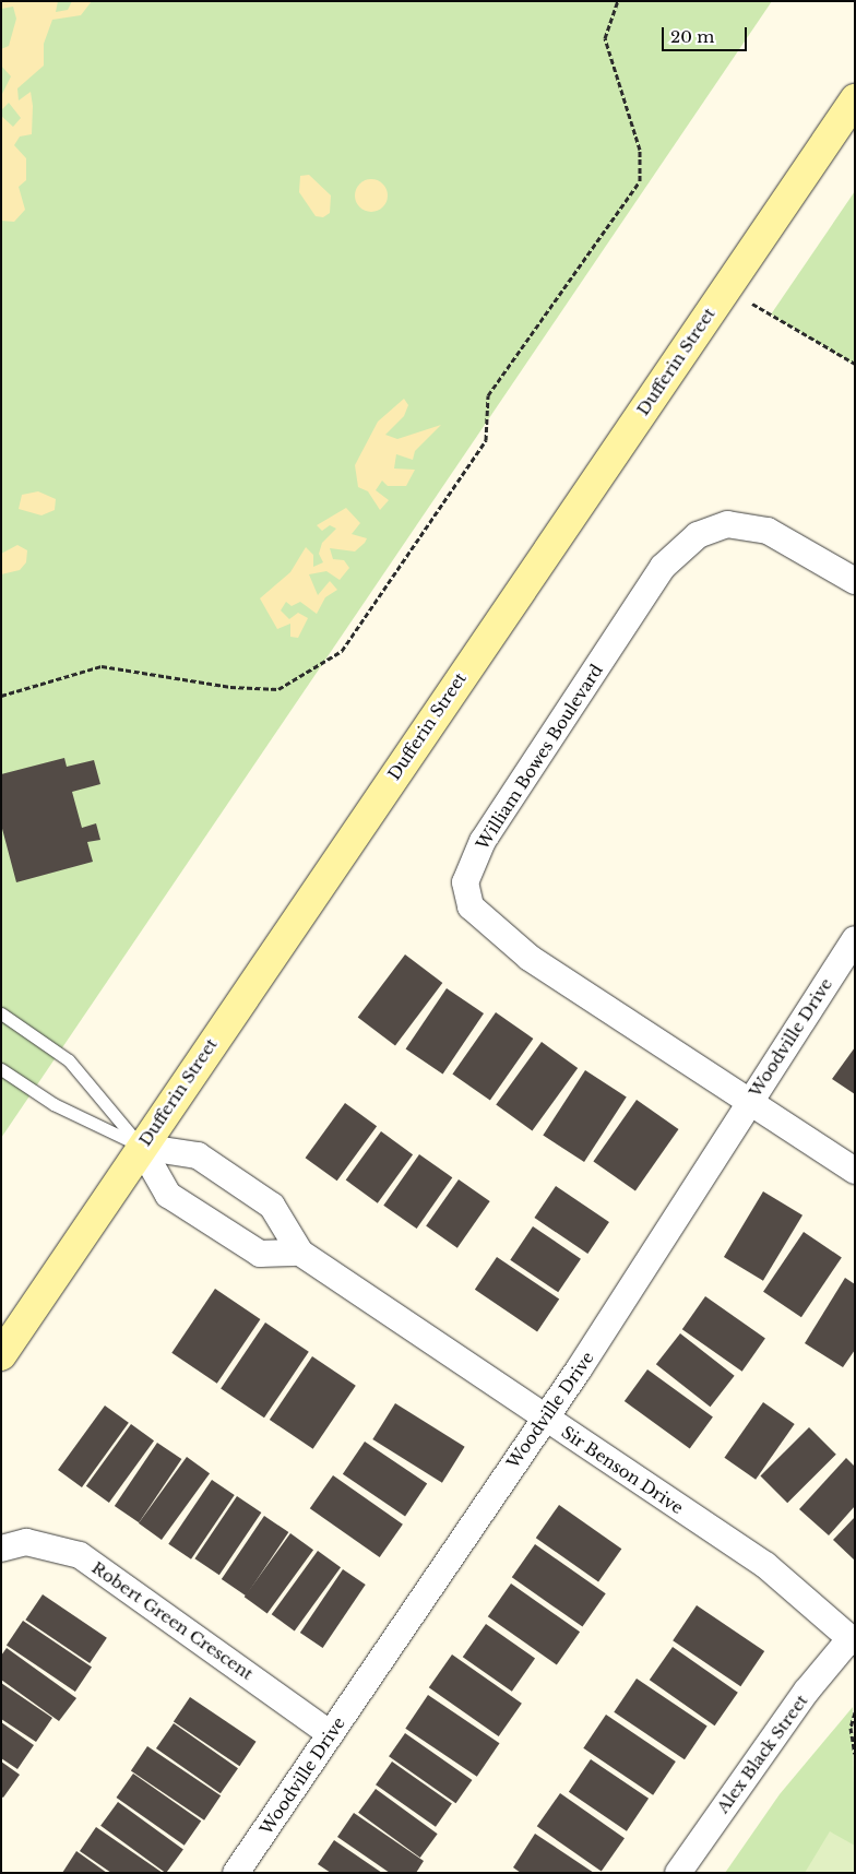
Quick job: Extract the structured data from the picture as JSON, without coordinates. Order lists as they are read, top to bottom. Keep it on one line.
{"streets":{"main road":["Dufferin Street"],"street":["William Bowes Boulevard","Woodville Drive","Sir Benson Drive","Robert Green Crescent","Alex Black Street"]},"crossings":[["Dufferin Street","Sir Benson Drive"],["William Bowes Boulevard","Woodville Drive"],["Woodville Drive","Sir Benson Drive"],["Woodville Drive","Robert Green Crescent"],["Sir Benson Drive","Alex Black Street"]],"scale_bar":"20 m"}
